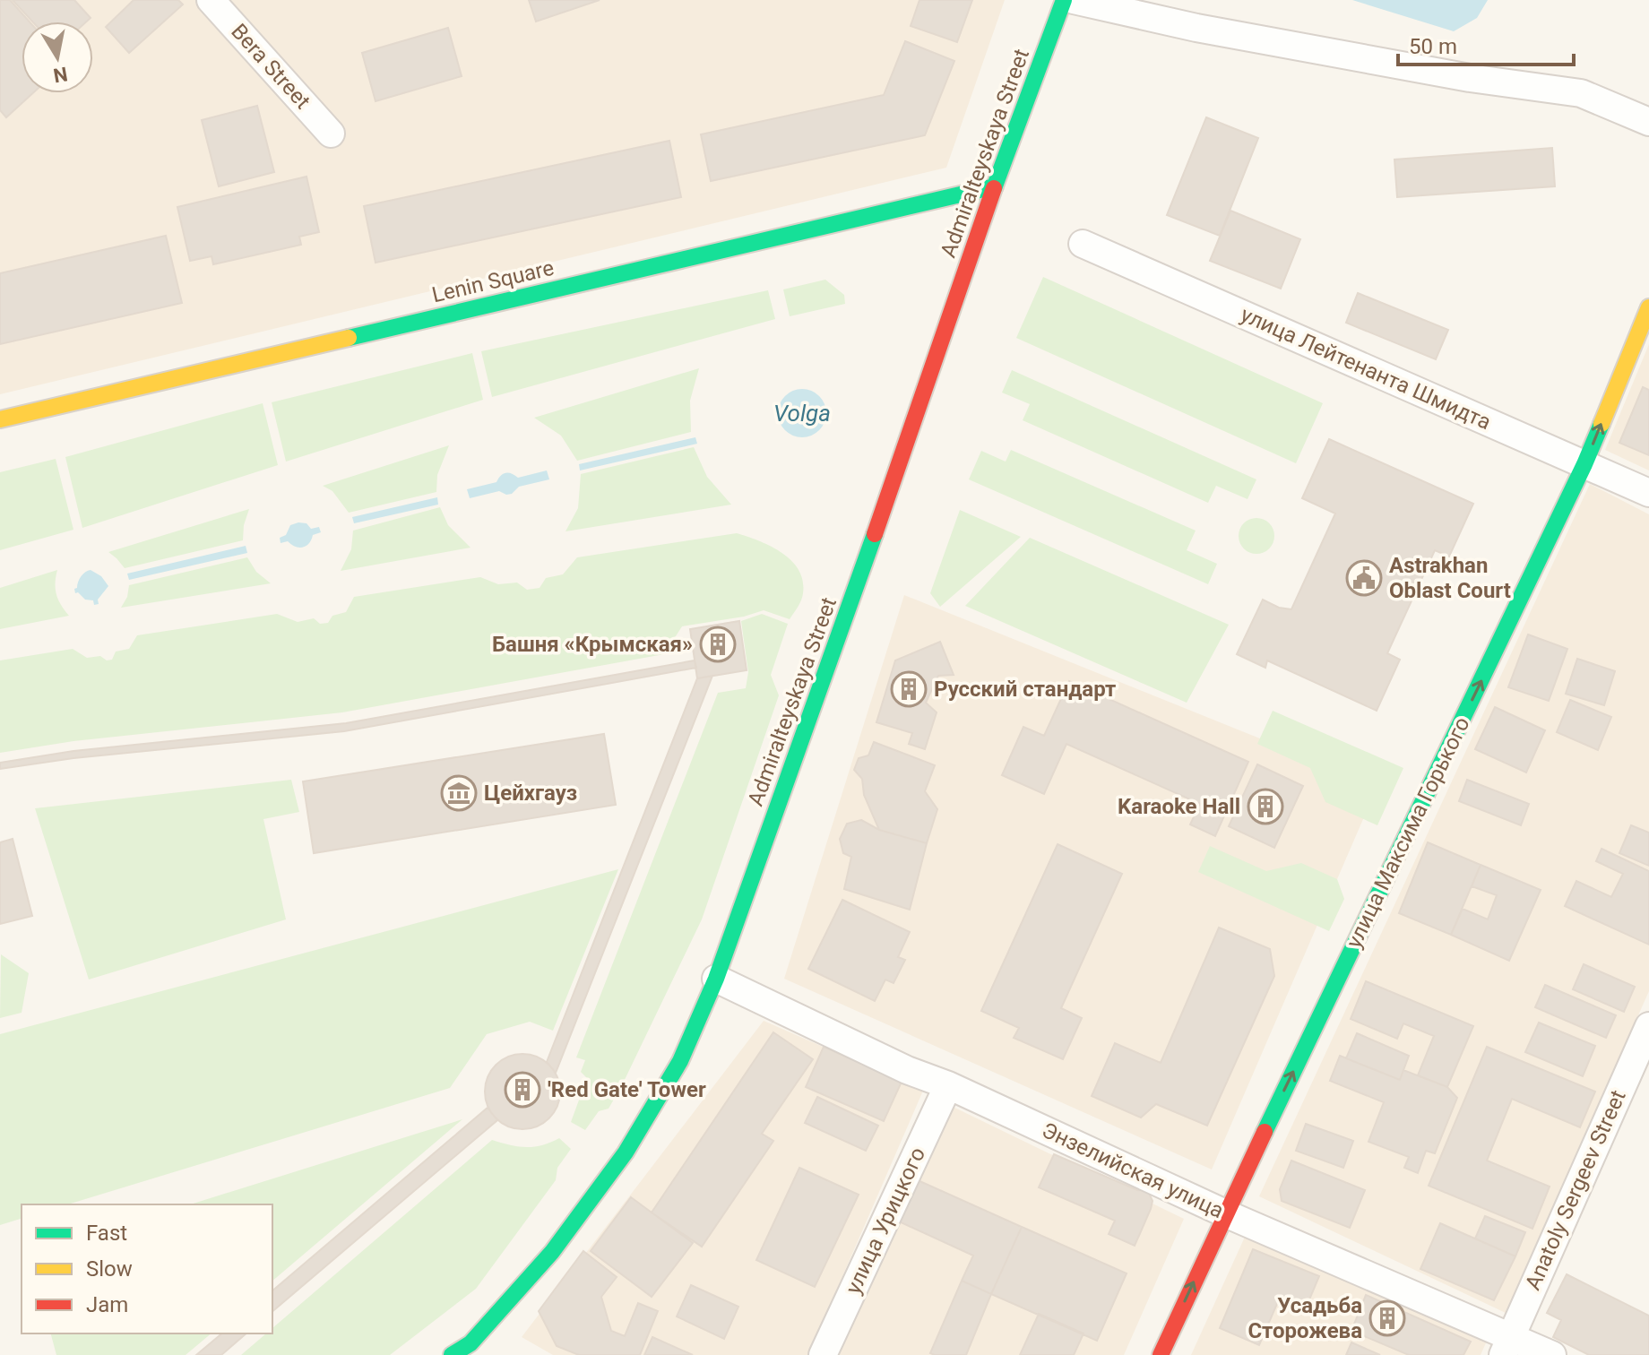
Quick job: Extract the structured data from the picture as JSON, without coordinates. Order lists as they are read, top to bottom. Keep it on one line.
{"streets":{"main road":["Admiralteyskaya Street","Lenin Square","улица Максима Горького"],"street":["Bera Street","улица Лейтенанта Шмидта","Энзелийская улица","Anatoly Sergeev Street","улица Урицкого"]},"crossings":[["Admiralteyskaya Street","Lenin Square"],["Admiralteyskaya Street","Энзелийская улица"],["улица Лейтенанта Шмидта","улица Максима Горького"],["улица Максима Горького","Энзелийская улица"],["Энзелийская улица","Anatoly Sergeev Street"],["Энзелийская улица","улица Урицкого"]],"one_way":["улица Максима Горького"],"water":["Volga"],"places":{"public building":["Astrakhan Oblast Court"],"building":["Башня «Крымская»","Русский стандарт","Karaoke Hall","'Red Gate' Tower","Усадьба Сторожева"],"museum":["Цейхгауз"]},"legend":["Fast","Slow","Jam"],"scale_bar":"50 m","north":"bottom"}
